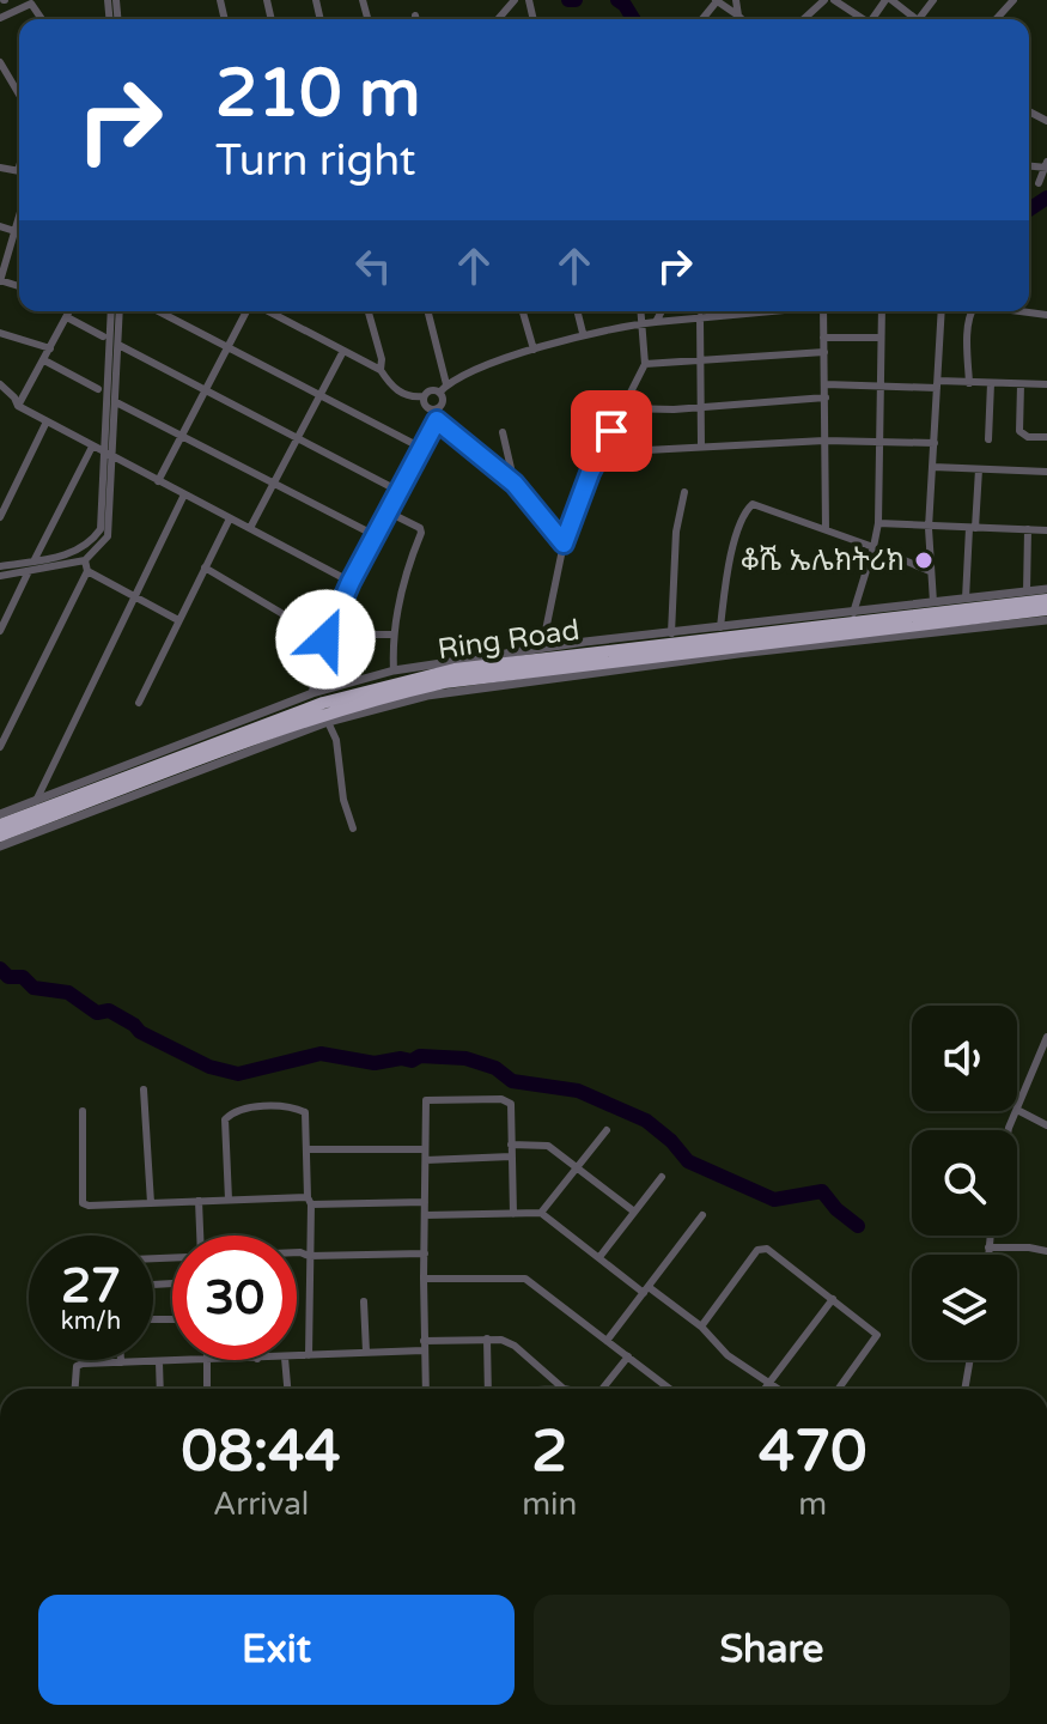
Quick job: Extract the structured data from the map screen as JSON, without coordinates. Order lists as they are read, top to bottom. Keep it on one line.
{"streets":{"highway":["Ring Road"]},"places":["ቆሼ ኤሌክትሪክ"],"page":{"turn":["210 m","Turn right"],"speed":"27 km/h","limit":"30","eta":["08:44","Arrival","2","min","470","m"],"buttons":["Exit","Share"]}}
